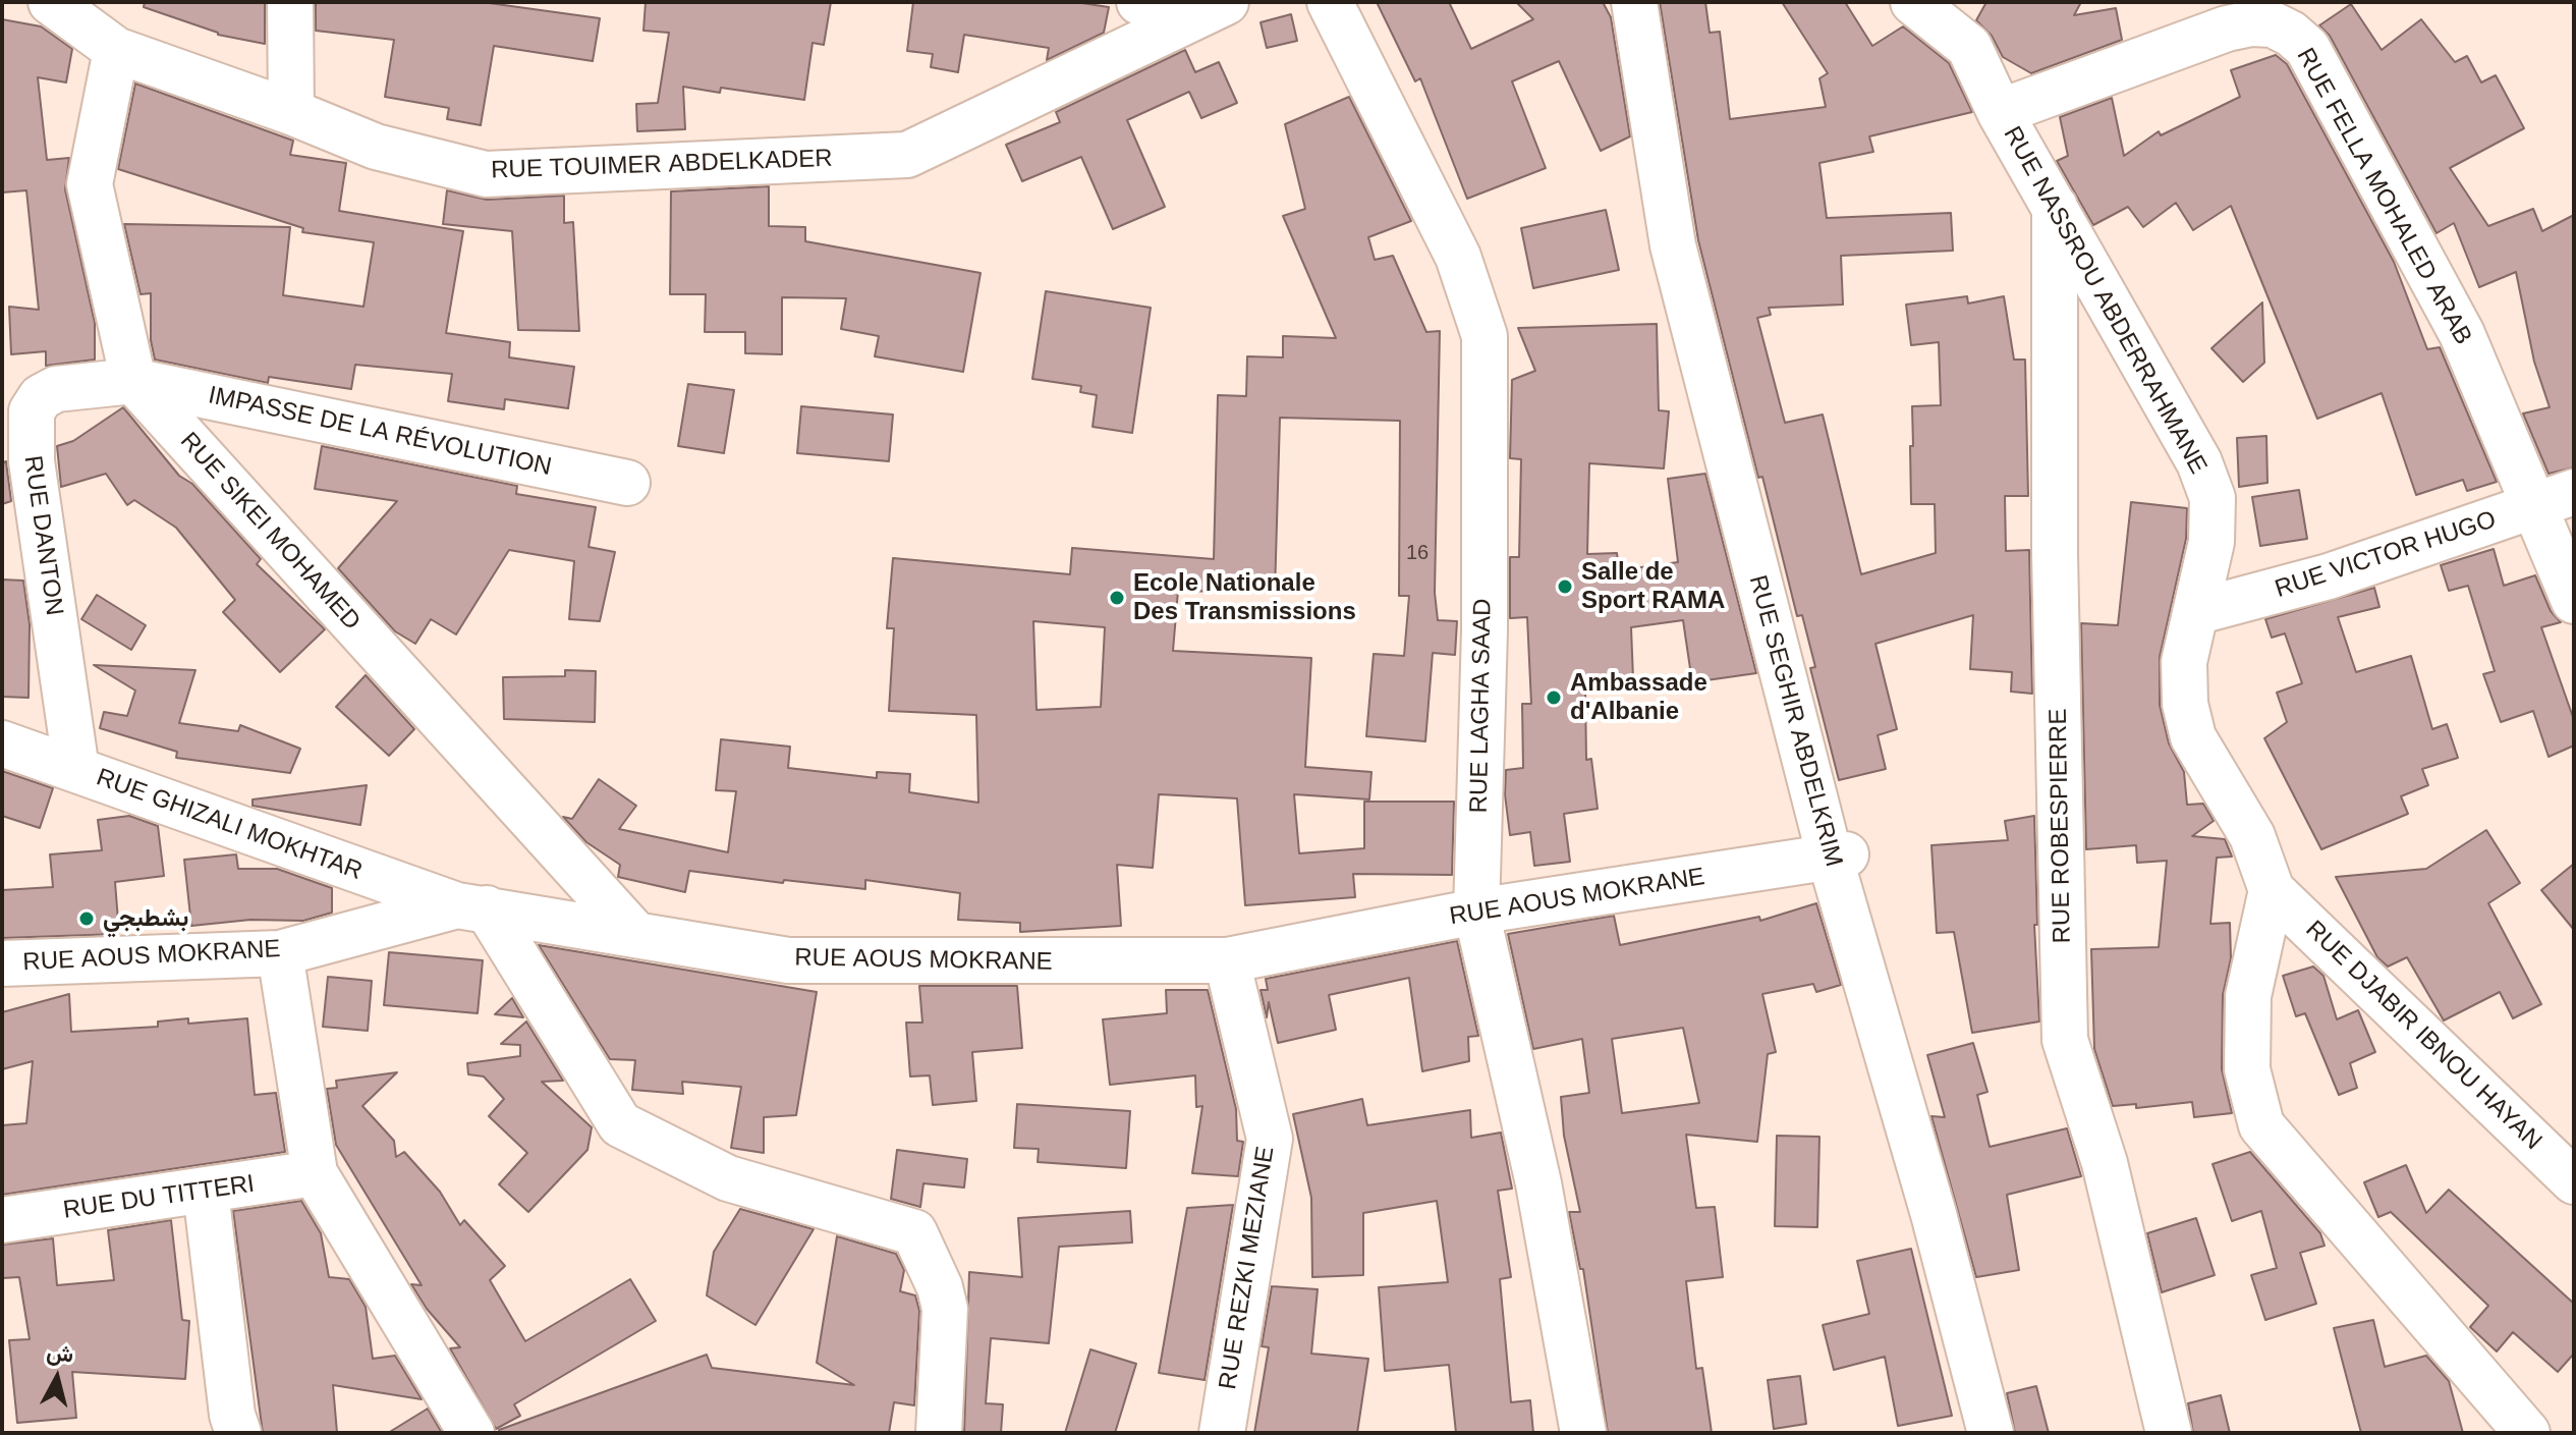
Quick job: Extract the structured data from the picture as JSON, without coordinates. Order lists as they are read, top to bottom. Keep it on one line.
{"streets":{"street":["RUE TOUIMER ABDELKADER","RUE FELLA MOHALED ARAB","RUE NASSROU ABDERRAHMANE","IMPASSE DE LA RÉVOLUTION","RUE SIKEI MOHAMED","RUE DANTON","RUE VICTOR HUGO","RUE LAGHA SAAD","RUE SEGHIR ABDELKRIM","RUE GHIZALI MOKHTAR","RUE ROBESPIERRE","RUE AOUS MOKRANE","RUE DJABIR IBNOU HAYAN","RUE DU TITTERI","RUE REZKI MEZIANE"]},"crossings":[["RUE TOUIMER ABDELKADER","RUE SIKEI MOHAMED"],["RUE FELLA MOHALED ARAB","RUE NASSROU ABDERRAHMANE"],["RUE FELLA MOHALED ARAB","RUE VICTOR HUGO"],["RUE NASSROU ABDERRAHMANE","RUE VICTOR HUGO"],["RUE NASSROU ABDERRAHMANE","RUE ROBESPIERRE"],["RUE NASSROU ABDERRAHMANE","RUE DJABIR IBNOU HAYAN"],["IMPASSE DE LA RÉVOLUTION","RUE SIKEI MOHAMED"],["IMPASSE DE LA RÉVOLUTION","RUE DANTON"],["RUE SIKEI MOHAMED","RUE DANTON"],["RUE SIKEI MOHAMED","RUE AOUS MOKRANE"],["RUE DANTON","RUE GHIZALI MOKHTAR"],["RUE LAGHA SAAD","RUE AOUS MOKRANE"],["RUE SEGHIR ABDELKRIM","RUE AOUS MOKRANE"],["RUE GHIZALI MOKHTAR","RUE AOUS MOKRANE"],["RUE AOUS MOKRANE","RUE REZKI MEZIANE"]],"places":["Salle de Sport RAMA","Ecole Nationale Des Transmissions","Ambassade d'Albanie","بشطبجي"],"house_numbers":["16"],"north":"top"}
